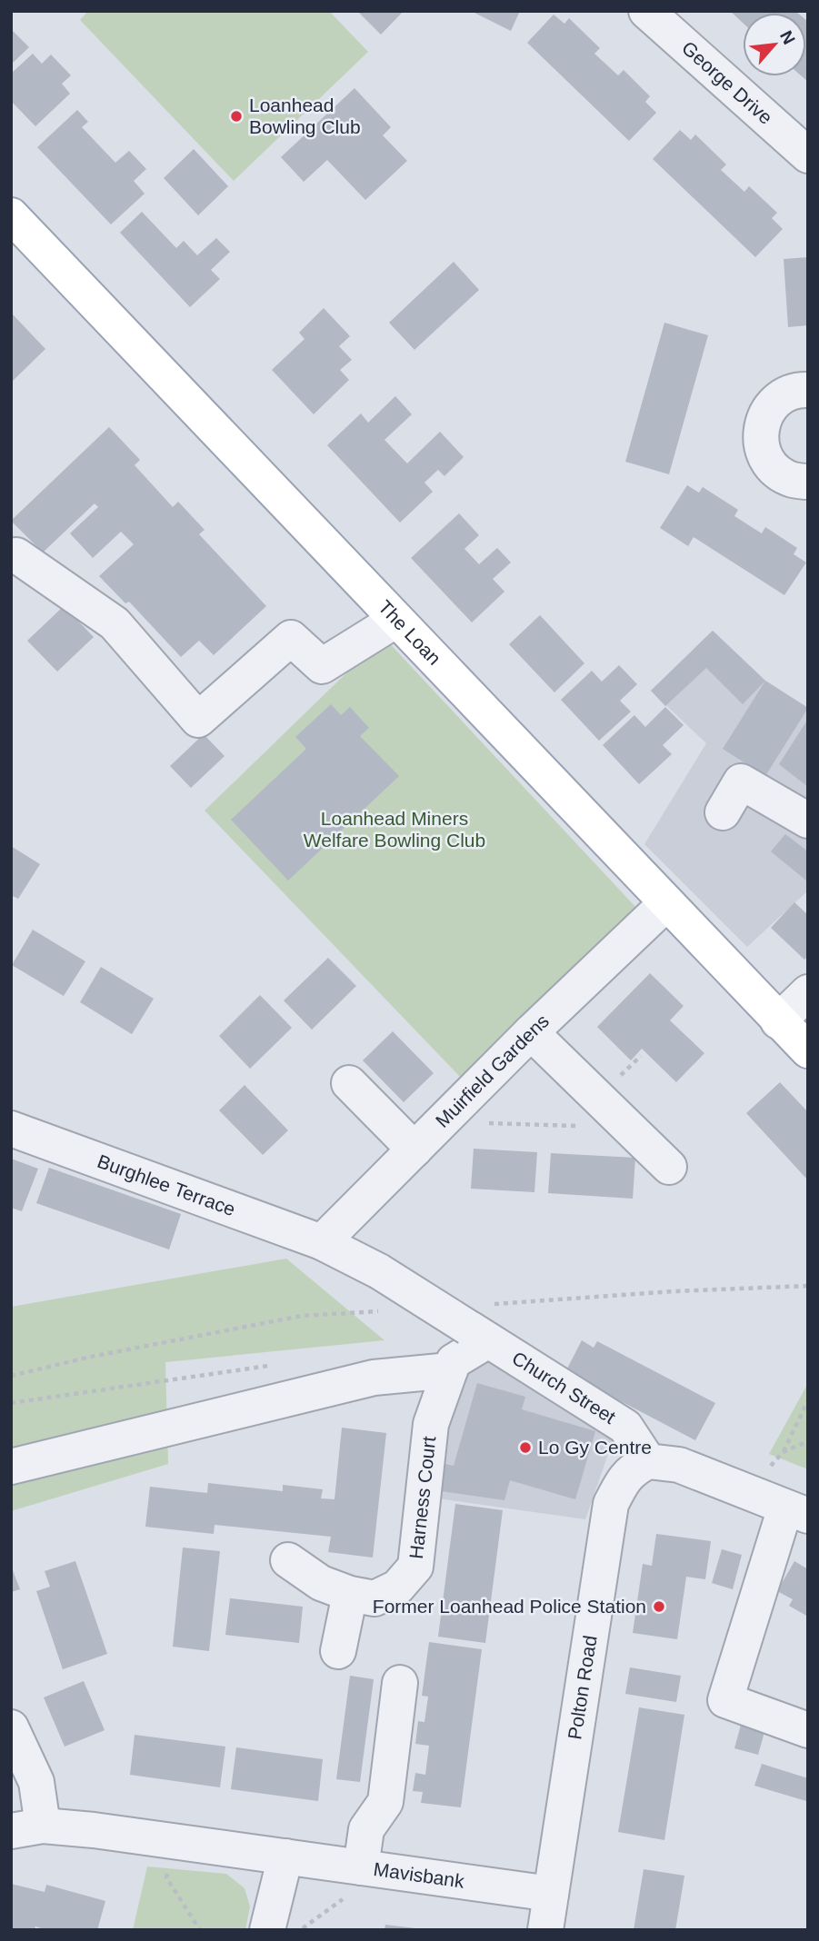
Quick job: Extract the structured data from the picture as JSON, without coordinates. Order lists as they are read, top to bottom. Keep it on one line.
{"streets":{"main road":["The Loan"],"street":["George Drive","Muirfield Gardens","Burghlee Terrace","Church Street","Harness Court","Polton Road","Mavisbank"]},"crossings":[["The Loan","Muirfield Gardens"],["Muirfield Gardens","Burghlee Terrace"],["Muirfield Gardens","Church Street"],["Burghlee Terrace","Church Street"],["Church Street","Harness Court"],["Church Street","Polton Road"],["Polton Road","Mavisbank"]],"parks":["Loanhead Miners Welfare Bowling Club"],"places":["Loanhead Bowling Club","Lo Gy Centre","Former Loanhead Police Station"],"north":"top right"}
